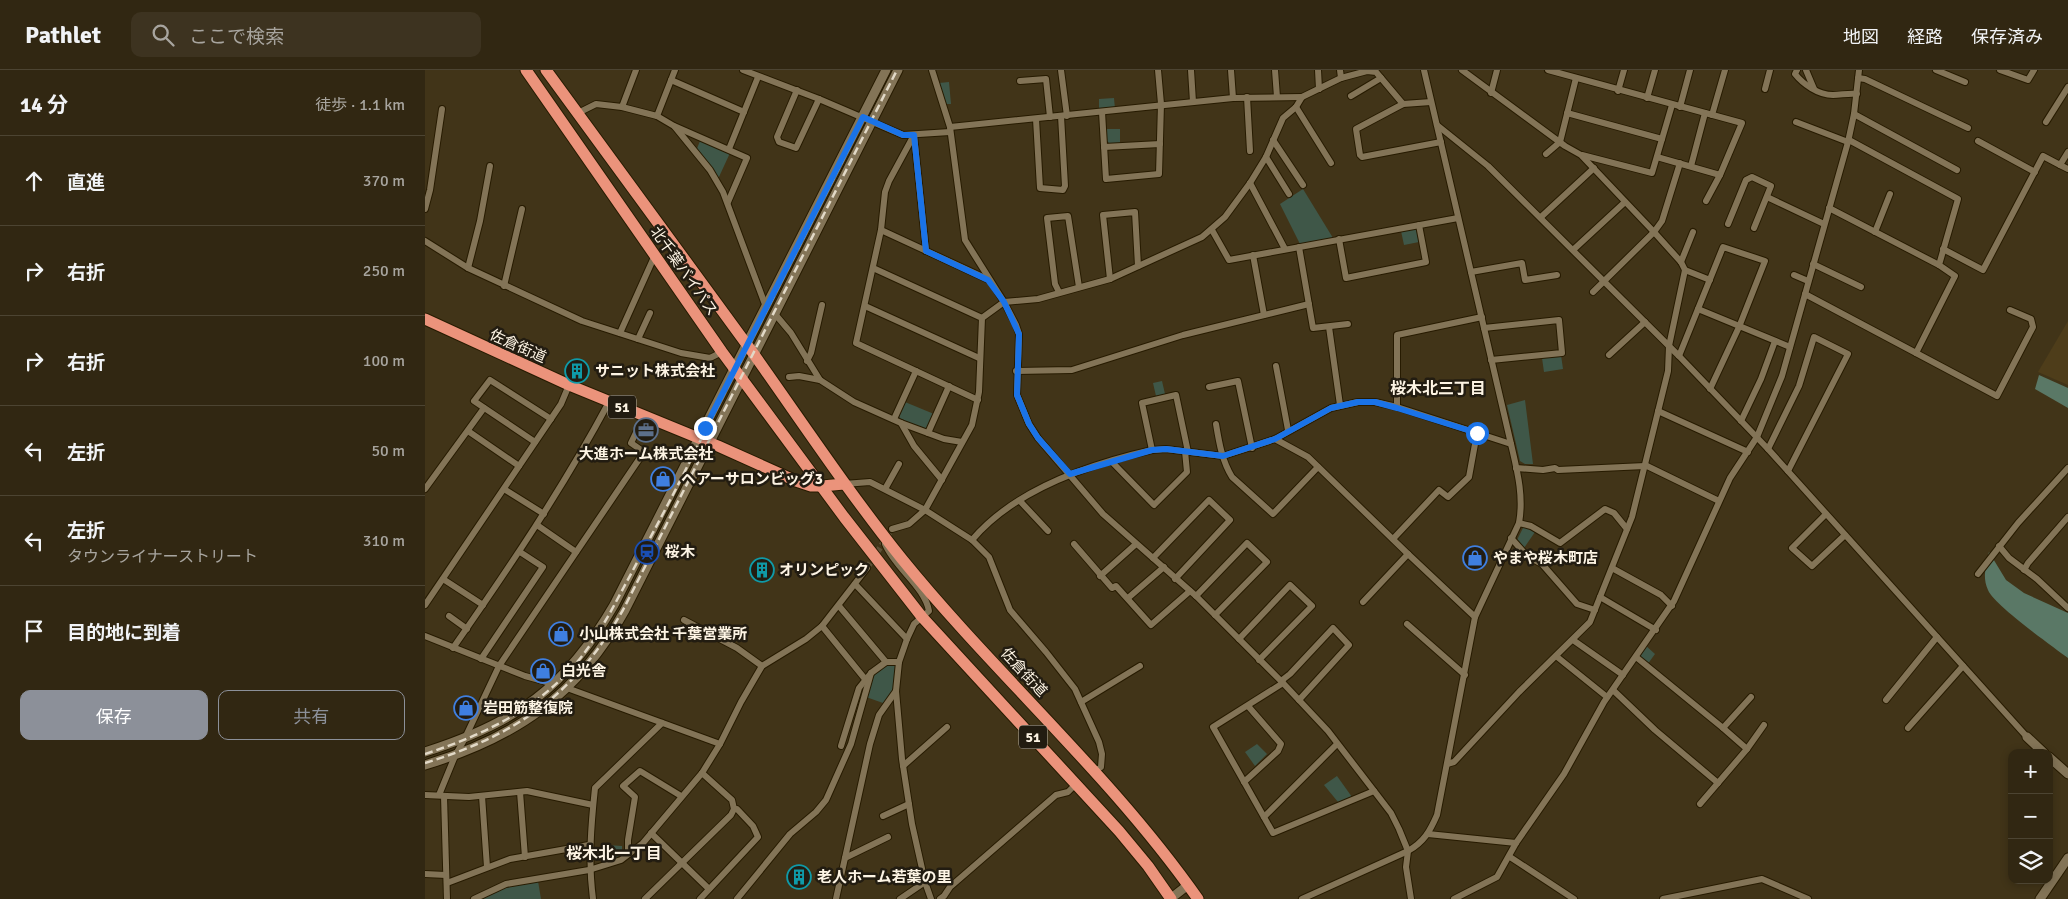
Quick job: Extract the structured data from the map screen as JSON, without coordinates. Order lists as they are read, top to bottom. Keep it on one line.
{"streets":{"highway":["北千葉バイパス","佐倉街道","51"]},"crossings":[["北千葉バイパス","佐倉街道"],["北千葉バイパス","51"],["佐倉街道","51"]],"districts":["桜木北三丁目","桜木北一丁目"],"places":{"building":["サニット株式会社","オリンピック","老人ホーム若葉の里"],"office":["大進ホーム株式会社"],"shop":["ヘアーサロンビッグ3","やまや桜木町店","小山株式会社 千葉営業所","白光舎","岩田筋整復院"],"station":["桜木"]},"page":{"header":"Pathlet","search":"ここで検索","nav":["地図","経路","保存済み"],"heading":["14 分","徒歩 · 1.1 km"],"list":[["直進","370 m"],["右折","250 m"],["右折","100 m"],["左折","50 m"],["左折","タウンライナーストリート","310 m"],"目的地に到着"],"buttons":["保存","共有"],"map_buttons":["+","−"]}}
